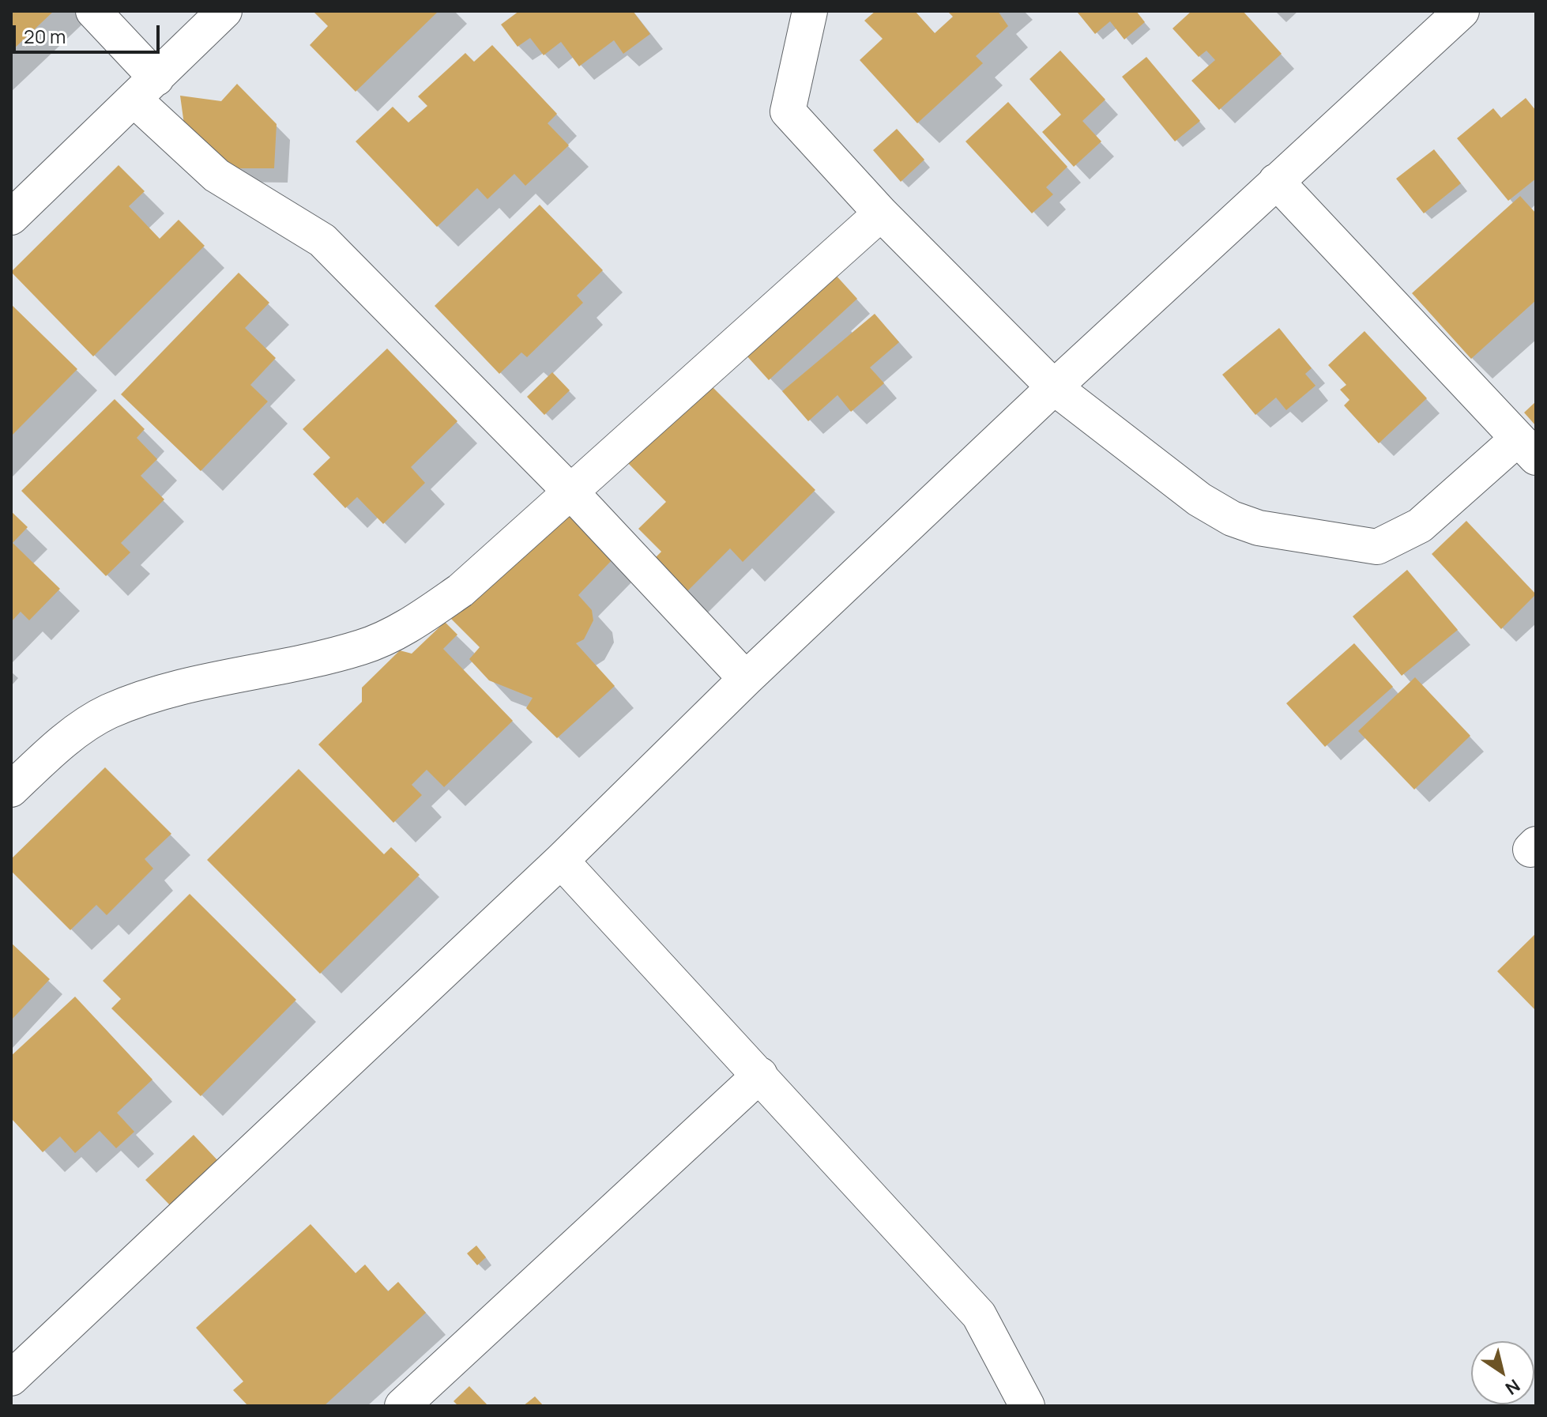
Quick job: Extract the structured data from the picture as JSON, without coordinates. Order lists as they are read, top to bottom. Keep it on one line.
{"scale_bar":"20 m","north":"bottom right"}
